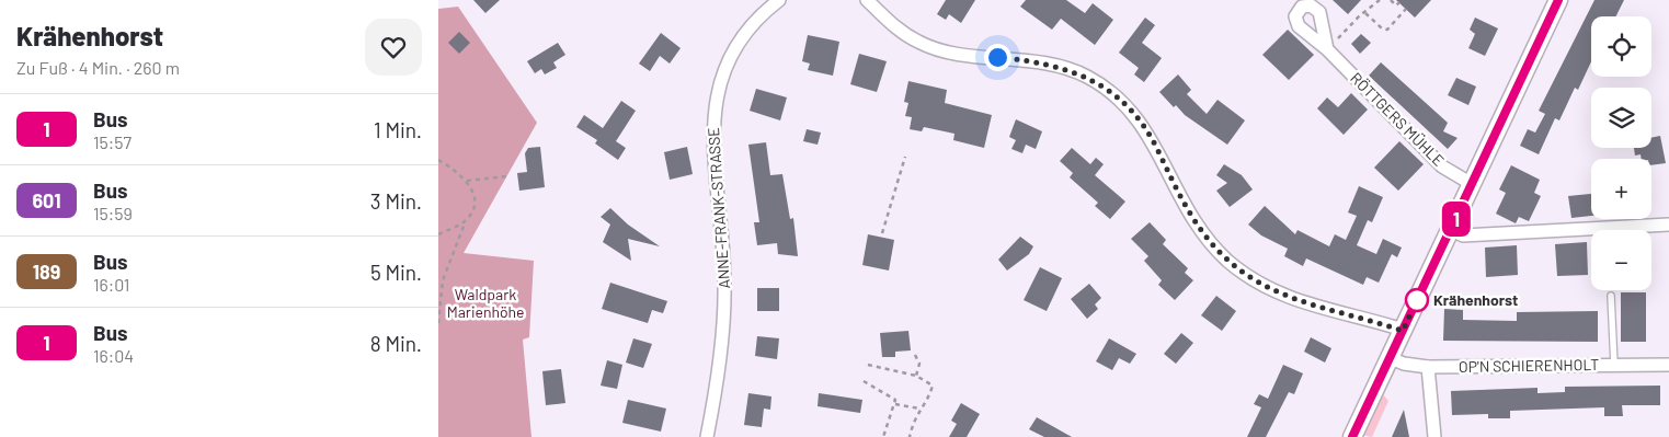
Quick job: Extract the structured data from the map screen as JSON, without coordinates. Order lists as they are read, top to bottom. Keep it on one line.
{"streets":{"street":["RÖTTGERS MÜHLE","ANNE-FRANK-STRASSE","OP'N SCHIERENHOLT"]},"parks":["Waldpark Marienhöhe"],"places":["Krähenhorst"],"lines":["bus line 1"],"page":{"heading":["Krähenhorst","Zu Fuß · 4 Min. · 260 m"],"on_map":"1","map_buttons":["+","−"],"list":[{"mark":"1","name":"Bus","note":"15:57","value":"1 Min."},{"mark":"601","name":"Bus","note":"15:59","value":"3 Min."},{"mark":"189","name":"Bus","note":"16:01","value":"5 Min."},{"mark":"1","name":"Bus","note":"16:04","value":"8 Min."}]}}
